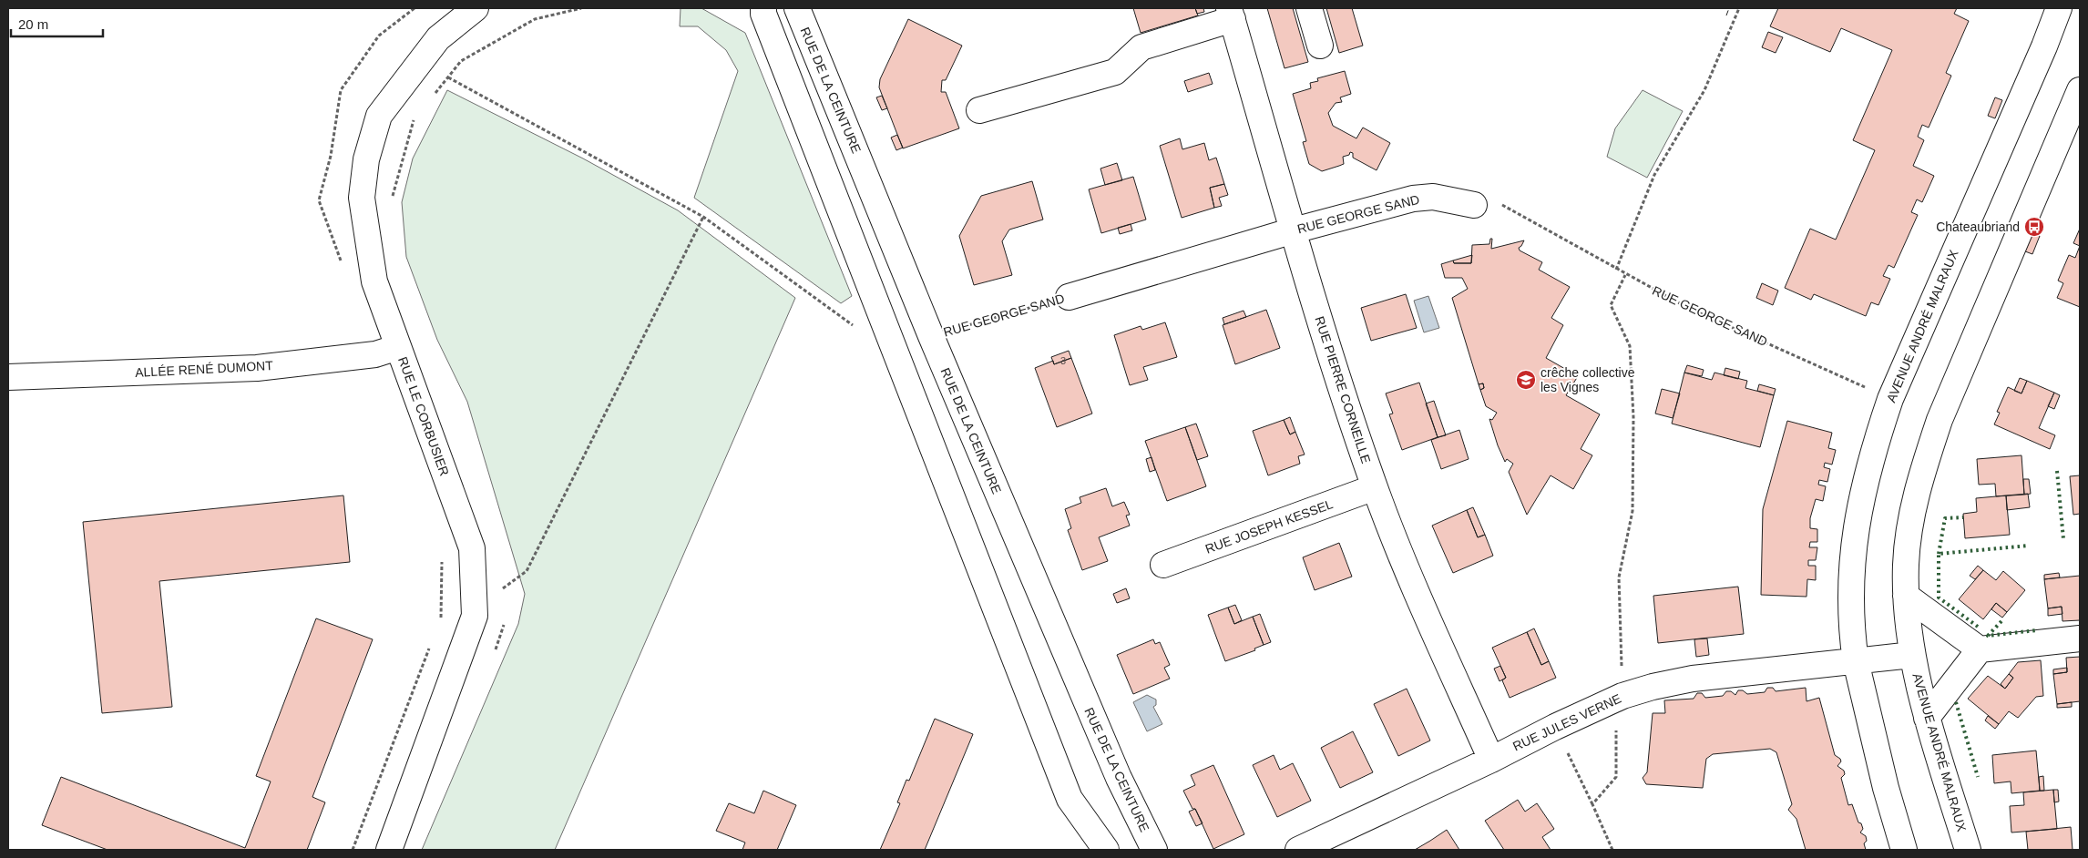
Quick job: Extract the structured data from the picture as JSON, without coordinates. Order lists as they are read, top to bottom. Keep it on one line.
{"streets":{"street":["RUE DE LA CEINTURE","RUE GEORGE SAND","AVENUE ANDRÉ MALRAUX","ALLÉE RENÉ DUMONT","RUE PIERRE CORNEILLE","RUE LE CORBUSIER","RUE JOSEPH KESSEL","RUE JULES VERNE"]},"crossings":[["RUE DE LA CEINTURE","RUE GEORGE SAND"],["RUE GEORGE SAND","AVENUE ANDRÉ MALRAUX"],["RUE GEORGE SAND","RUE PIERRE CORNEILLE"],["AVENUE ANDRÉ MALRAUX","RUE JULES VERNE"],["ALLÉE RENÉ DUMONT","RUE LE CORBUSIER"],["RUE PIERRE CORNEILLE","RUE JOSEPH KESSEL"],["RUE PIERRE CORNEILLE","RUE JULES VERNE"]],"places":{"bus stop":["Chateaubriand"],"school or university":["crêche collective les Vignes"]},"house_numbers":["3"],"scale_bar":"20 m"}
